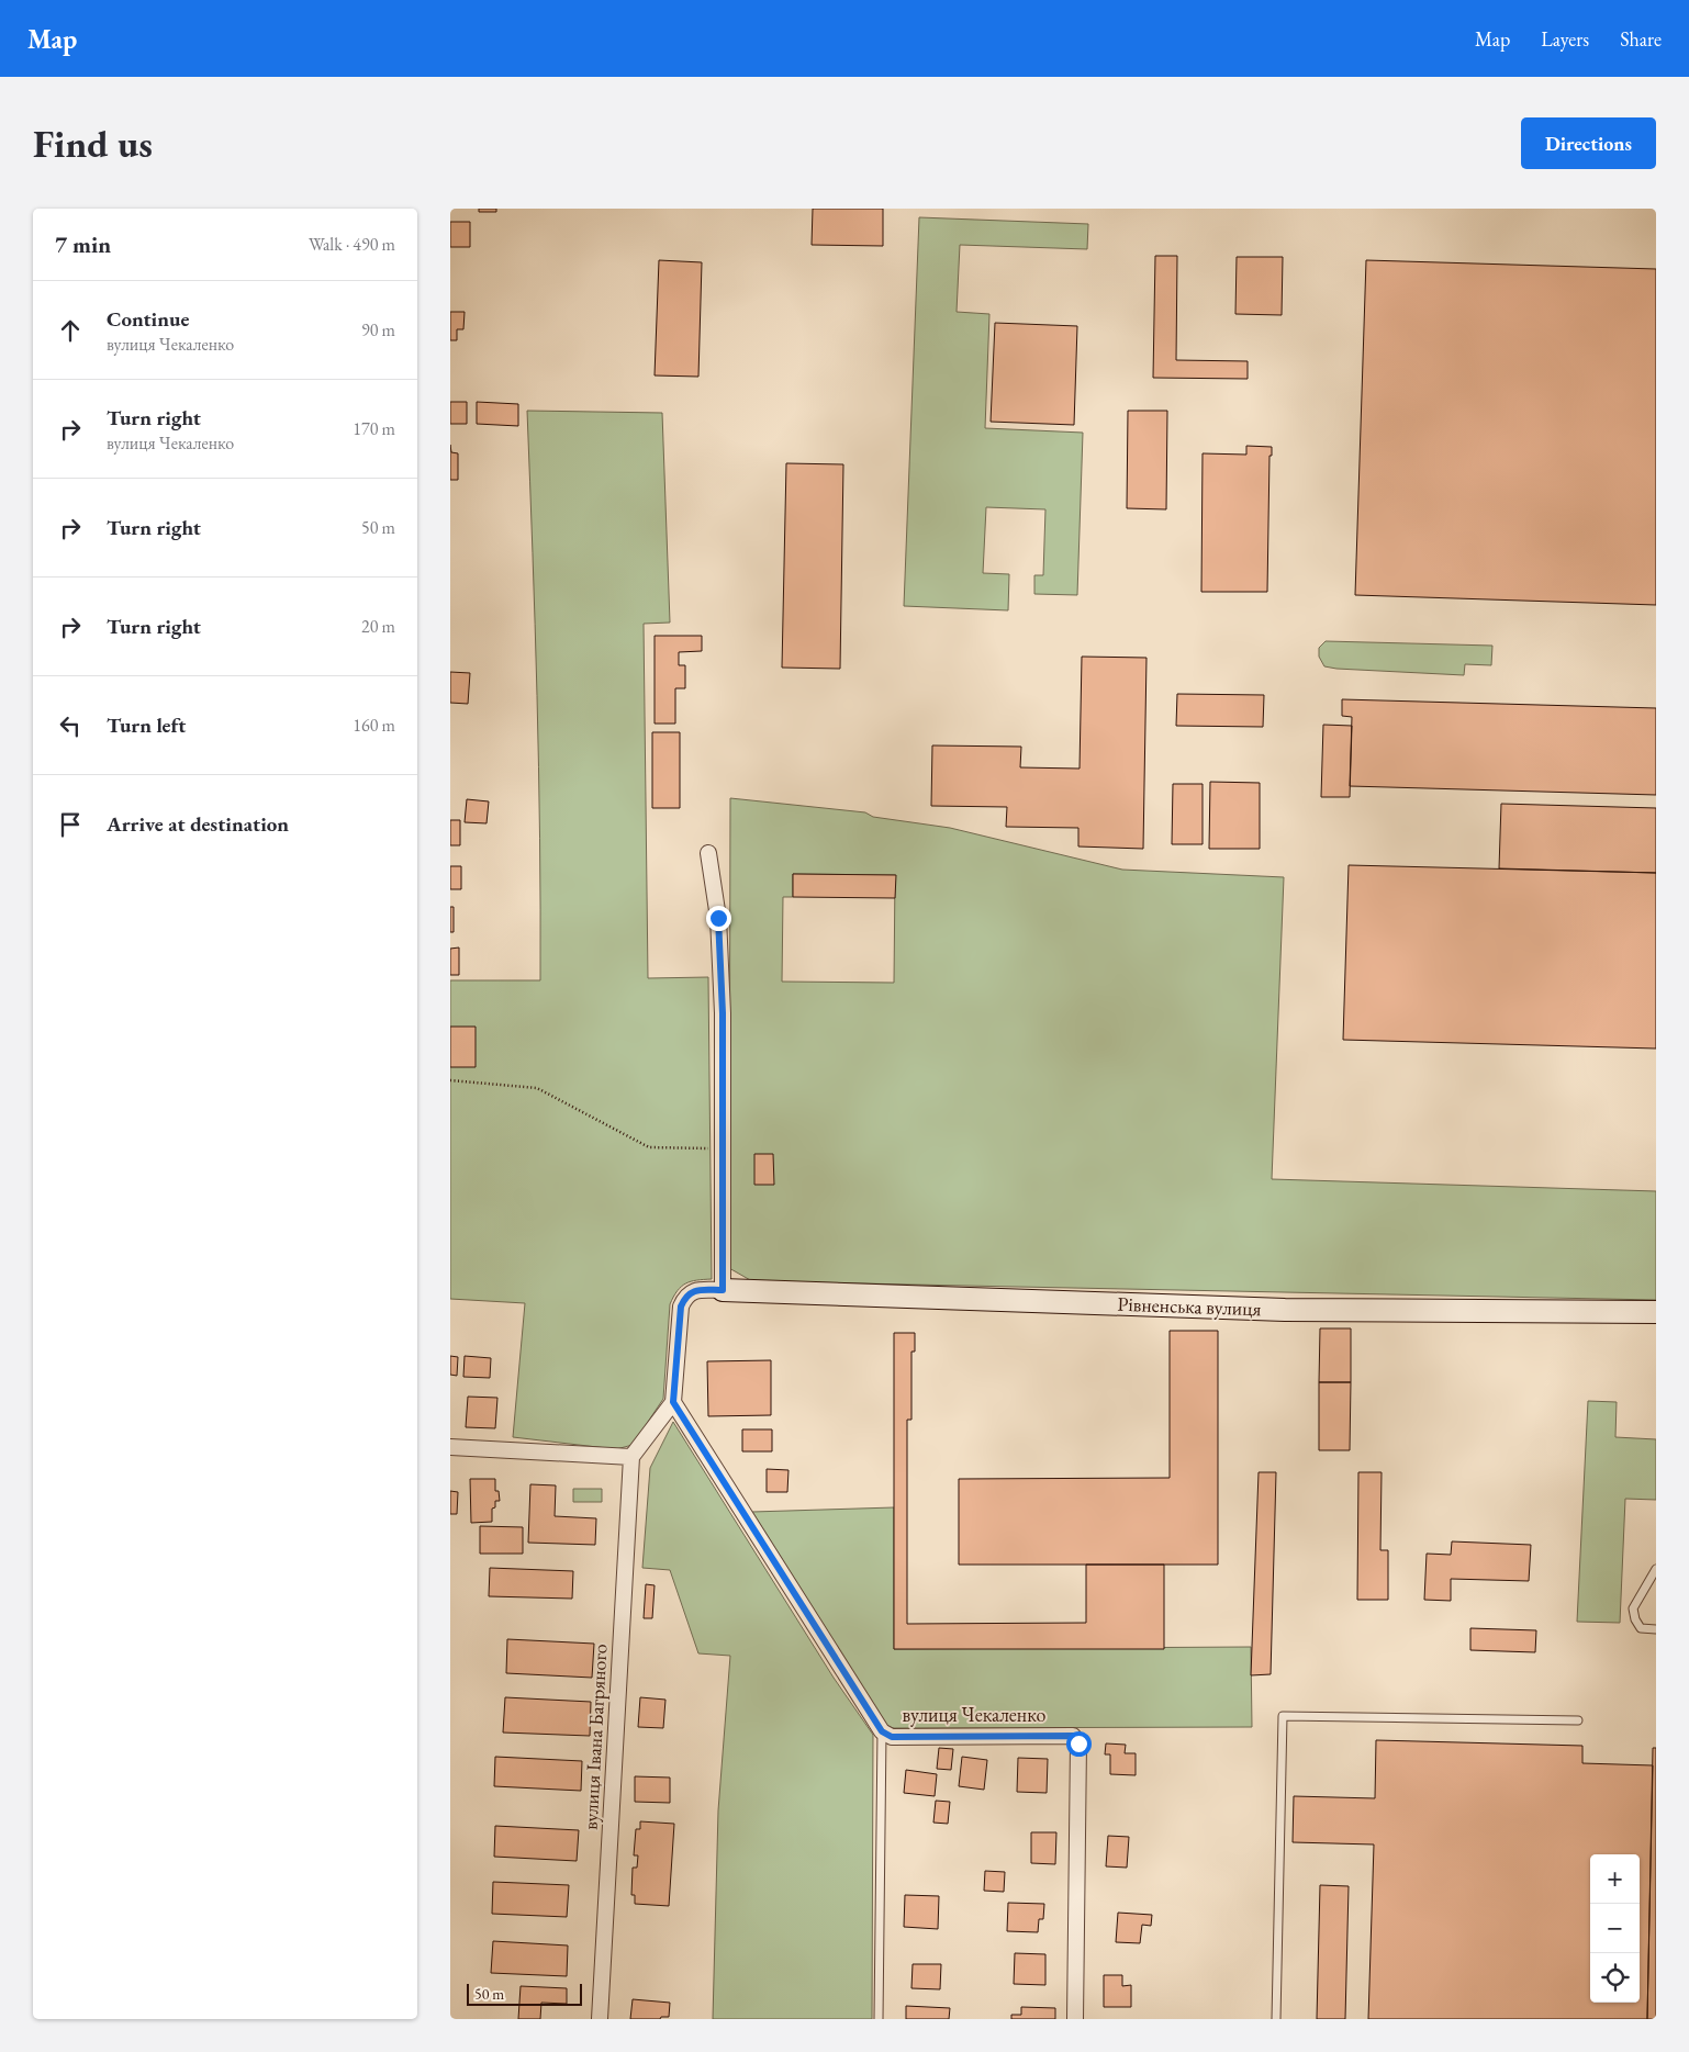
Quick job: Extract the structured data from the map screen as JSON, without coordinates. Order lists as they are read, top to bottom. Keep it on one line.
{"streets":{"street":["Рівненська вулиця","вулиця Чекаленко","вулиця Івана Багряного"]},"scale_bar":"50 m","page":{"header":"Map","nav":["Map","Layers","Share"],"buttons":"Directions","title":"Find us","heading":["7 min","Walk · 490 m"],"list":[["Continue","вулиця Чекаленко","90 m"],["Turn right","вулиця Чекаленко","170 m"],["Turn right","50 m"],["Turn right","20 m"],["Turn left","160 m"],"Arrive at destination"],"map_buttons":["+","−"],"scale":"50 m"}}
